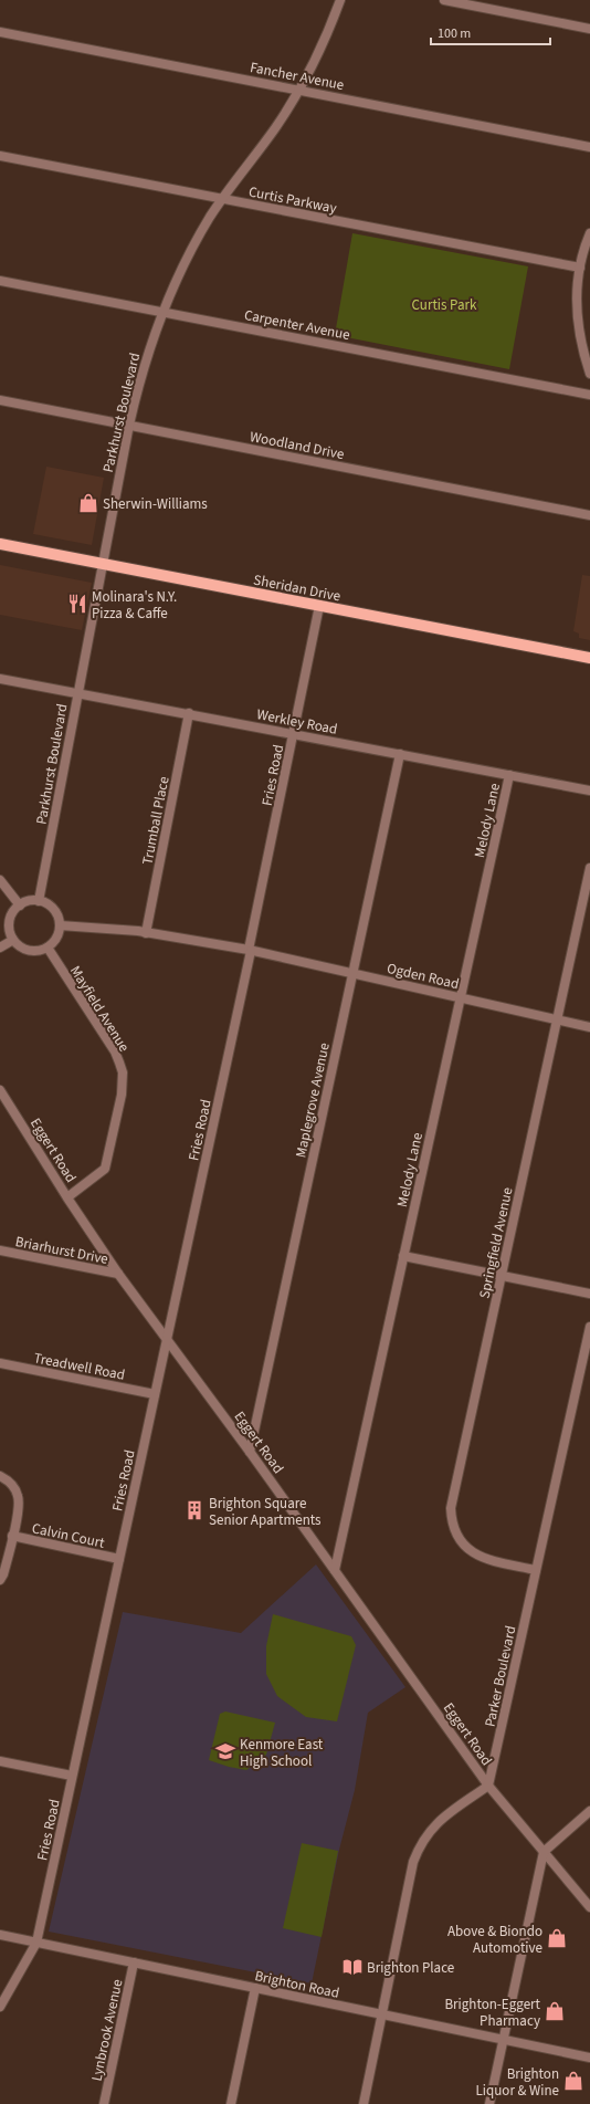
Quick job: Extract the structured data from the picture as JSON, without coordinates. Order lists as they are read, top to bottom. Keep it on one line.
{"streets":{"main road":["Sheridan Drive"],"street":["Fancher Avenue","Curtis Parkway","Carpenter Avenue","Parkhurst Boulevard","Woodland Drive","Werkley Road","Fries Road","Trumball Place","Melody Lane","Ogden Road","Mayfield Avenue","Maplegrove Avenue","Eggert Road","Springfield Avenue","Briarhurst Drive","Treadwell Road","Calvin Court","Parker Boulevard","Brighton Road","Lynbrook Avenue"]},"crossings":[["Fancher Avenue","Parkhurst Boulevard"],["Curtis Parkway","Parkhurst Boulevard"],["Carpenter Avenue","Parkhurst Boulevard"],["Parkhurst Boulevard","Woodland Drive"],["Parkhurst Boulevard","Sheridan Drive"],["Parkhurst Boulevard","Werkley Road"],["Parkhurst Boulevard","Ogden Road"],["Parkhurst Boulevard","Mayfield Avenue"],["Sheridan Drive","Fries Road"],["Werkley Road","Fries Road"],["Werkley Road","Trumball Place"],["Werkley Road","Melody Lane"],["Werkley Road","Maplegrove Avenue"],["Fries Road","Ogden Road"],["Fries Road","Eggert Road"],["Fries Road","Treadwell Road"],["Fries Road","Calvin Court"],["Fries Road","Brighton Road"],["Trumball Place","Ogden Road"],["Melody Lane","Ogden Road"],["Melody Lane","Eggert Road"],["Ogden Road","Mayfield Avenue"],["Ogden Road","Maplegrove Avenue"],["Ogden Road","Springfield Avenue"],["Mayfield Avenue","Eggert Road"],["Maplegrove Avenue","Eggert Road"],["Eggert Road","Briarhurst Drive"],["Eggert Road","Parker Boulevard"],["Springfield Avenue","Parker Boulevard"],["Brighton Road","Lynbrook Avenue"]],"parks":["Curtis Park"],"places":{"shop":["Sherwin-Williams","Above & Biondo Automotive","Brighton-Eggert Pharmacy","Brighton Liquor & Wine"],"restaurant":["Molinara's N.Y. Pizza & Caffe"],"building":["Brighton Square Senior Apartments"],"school or university":["Kenmore East High School"],"library":["Brighton Place"]},"scale_bar":"100 m"}
